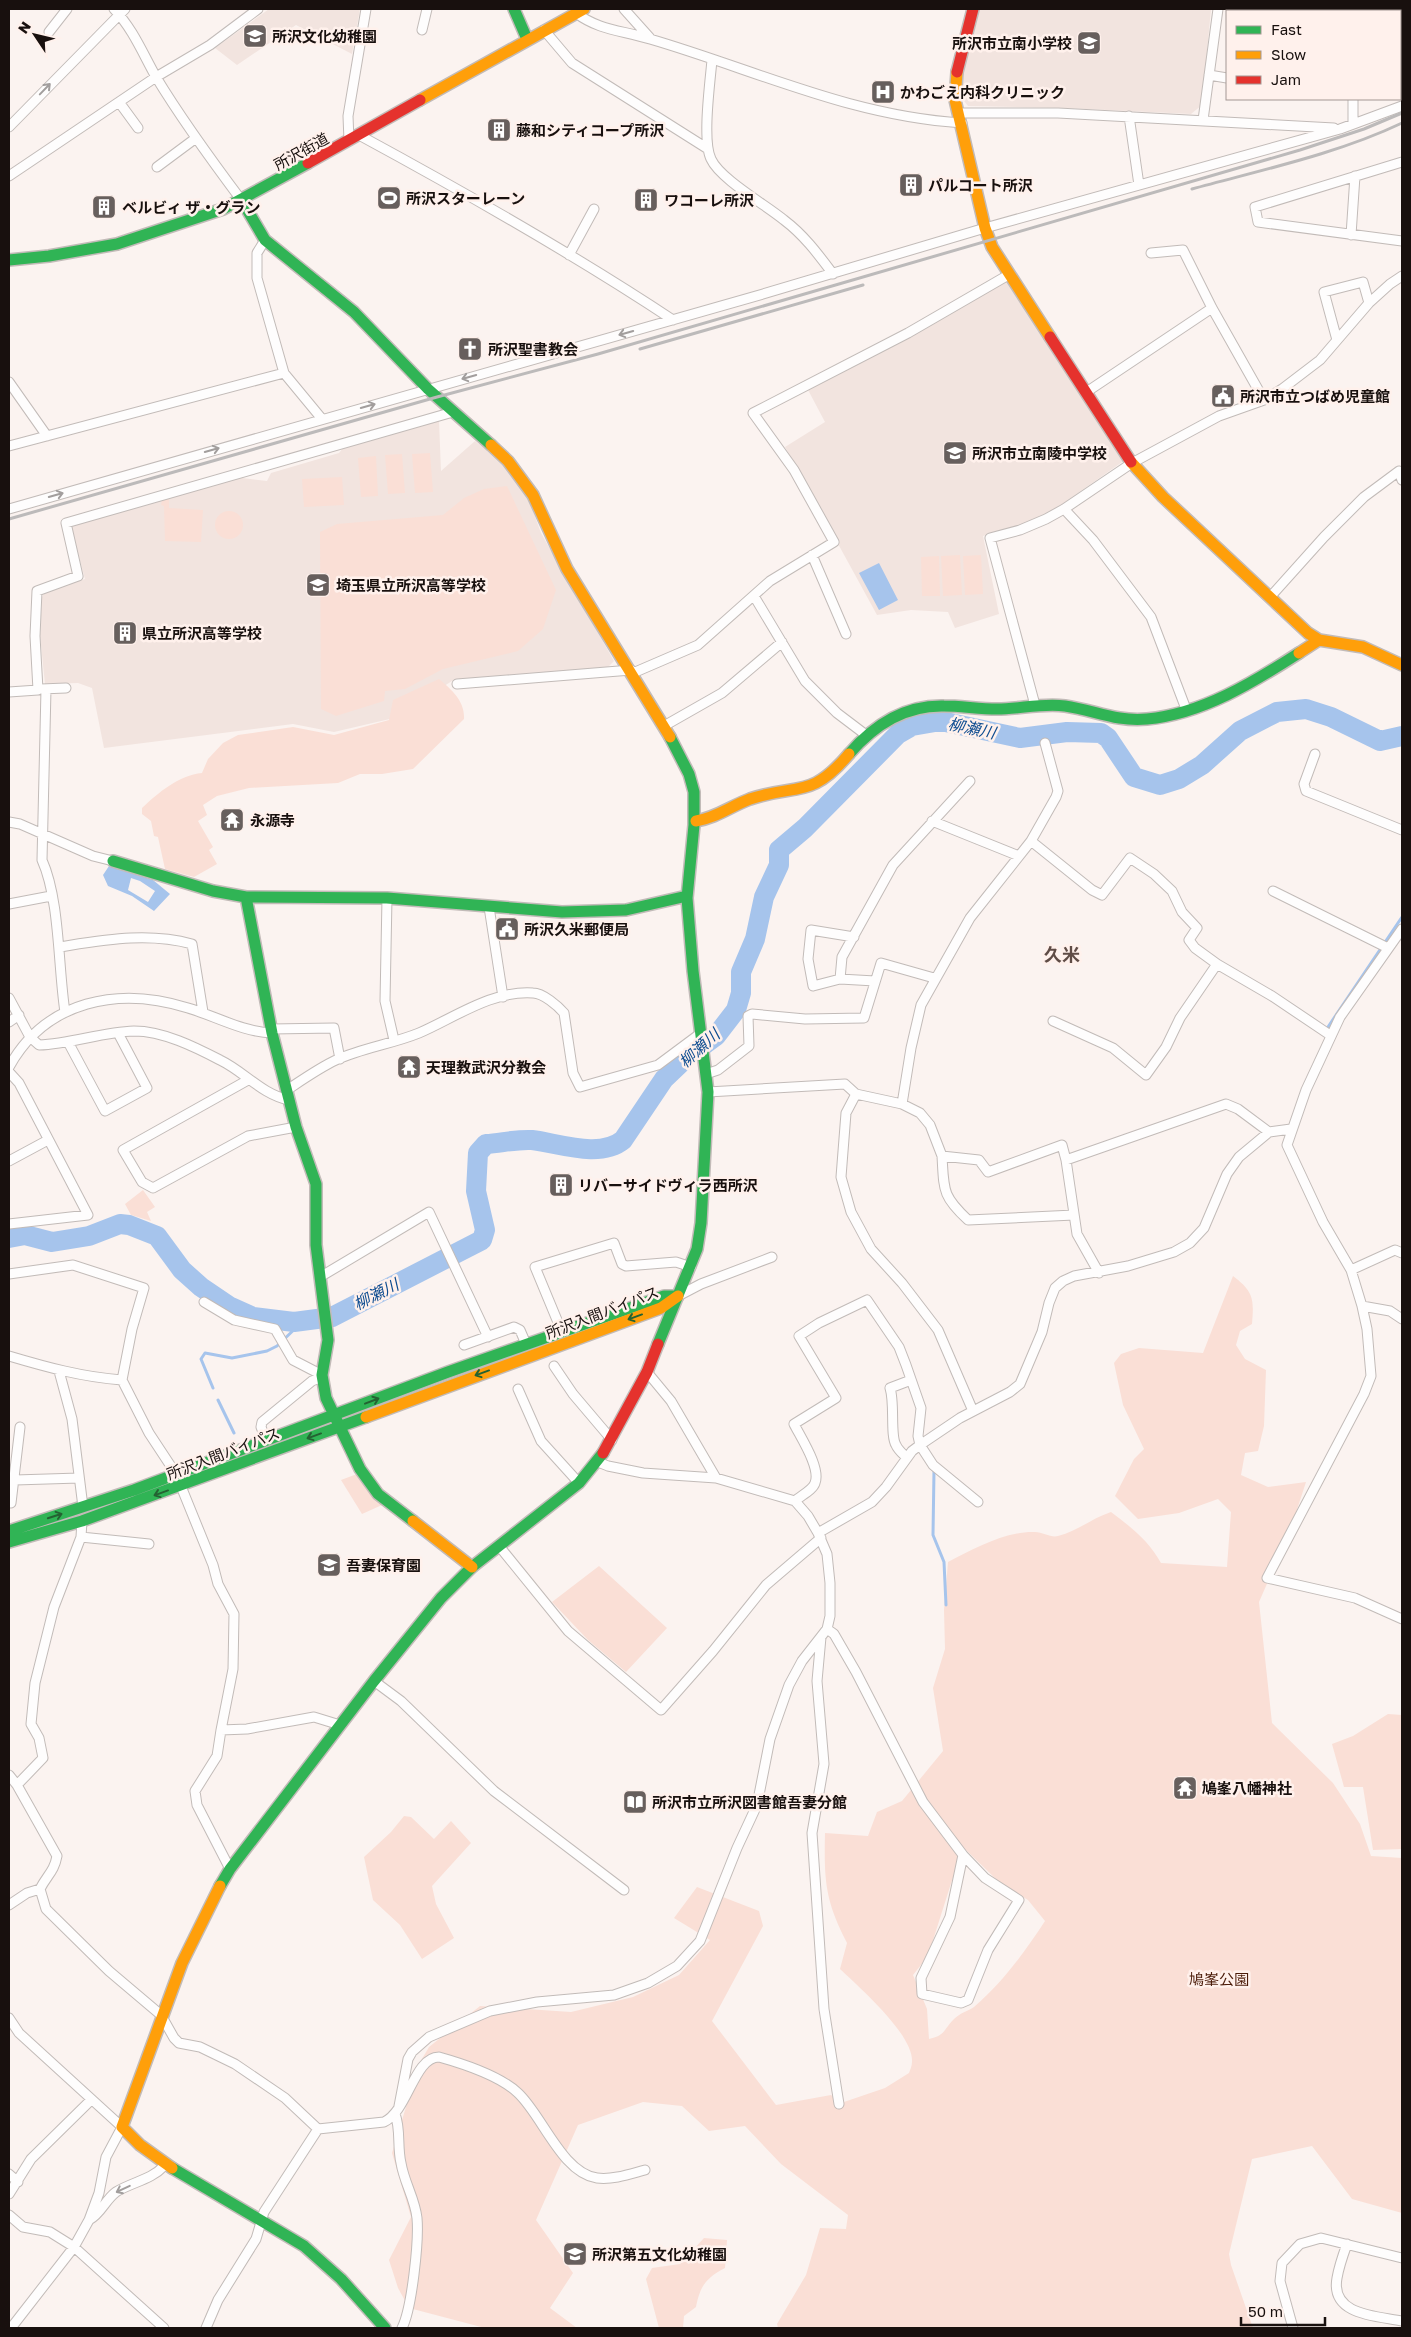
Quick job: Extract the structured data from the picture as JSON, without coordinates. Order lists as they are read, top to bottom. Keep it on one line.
{"streets":{"street":["所沢街道","所沢入間バイパス"]},"districts":["久米"],"water":["柳瀬川"],"parks":["鳩峯公園"],"places":{"school or university":["所沢文化幼稚園","所沢市立南小学校","所沢市立南陵中学校","埼玉県立所沢高等学校","吾妻保育園","所沢第五文化幼稚園"],"hospital":["かわごえ内科クリニック"],"building":["藤和シティコープ所沢","パルコート所沢","ワコーレ所沢","ベルビィ ザ・グラン","県立所沢高等学校","リバーサイドヴィラ西所沢"],"sports":["所沢スターレーン"],"church":["所沢聖書教会"],"public building":["所沢市立つばめ児童館","所沢久米郵便局"],"temple":["永源寺","天理教武沢分教会","鳩峯八幡神社"],"library":["所沢市立所沢図書館吾妻分館"]},"legend":["Fast","Slow","Jam"],"scale_bar":"50 m","north":"top left"}
